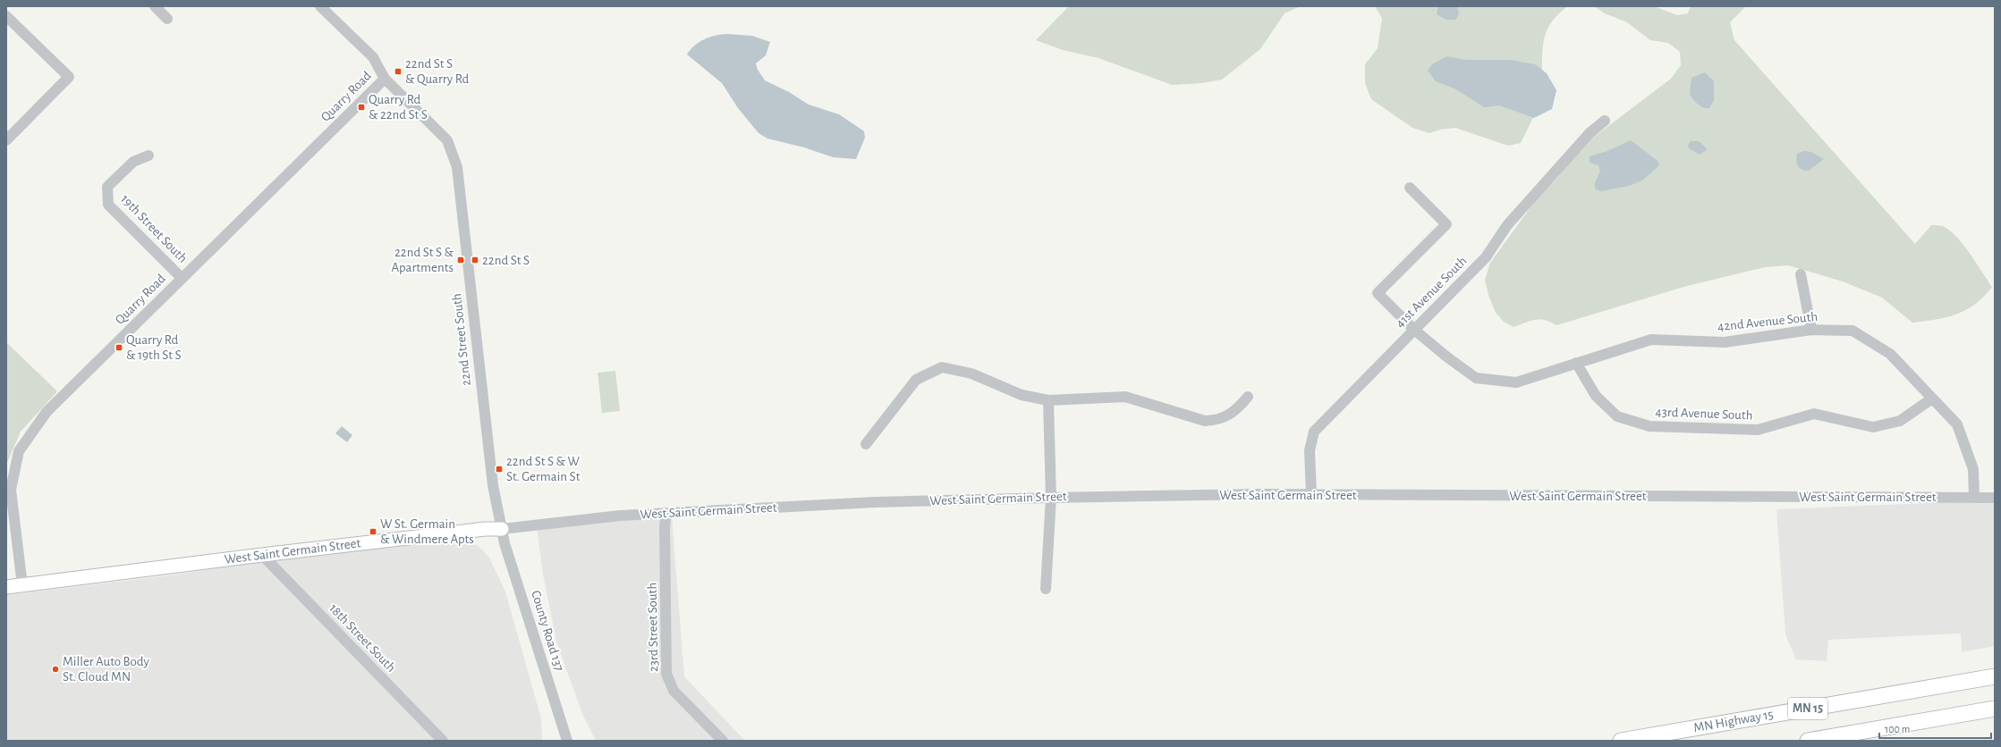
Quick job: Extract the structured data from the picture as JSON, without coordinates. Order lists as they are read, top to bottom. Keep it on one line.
{"streets":{"highway":["MN 15","MN Highway 15"],"main road":["West Saint Germain Street"],"street":["Quarry Road","19th Street South","41st Avenue South","42nd Avenue South","22nd Street South","43rd Avenue South","23rd Street South","County Road 137","18th Street South"]},"crossings":[["Quarry Road","19th Street South"],["Quarry Road","22nd Street South"],["Quarry Road","West Saint Germain Street"],["41st Avenue South","42nd Avenue South"],["41st Avenue South","West Saint Germain Street"],["42nd Avenue South","43rd Avenue South"],["42nd Avenue South","West Saint Germain Street"],["22nd Street South","West Saint Germain Street"],["22nd Street South","County Road 137"],["West Saint Germain Street","23rd Street South"],["West Saint Germain Street","County Road 137"],["West Saint Germain Street","18th Street South"]],"places":{"transit":["22nd St S & Quarry Rd","Quarry Rd & 22nd St S","22nd St S & Apartments","22nd St S","Quarry Rd & 19th St S","22nd St S & W St. Germain St","W St. Germain & Windmere Apts"],"other":["Miller Auto Body St. Cloud MN"]},"scale_bar":"100 m"}
